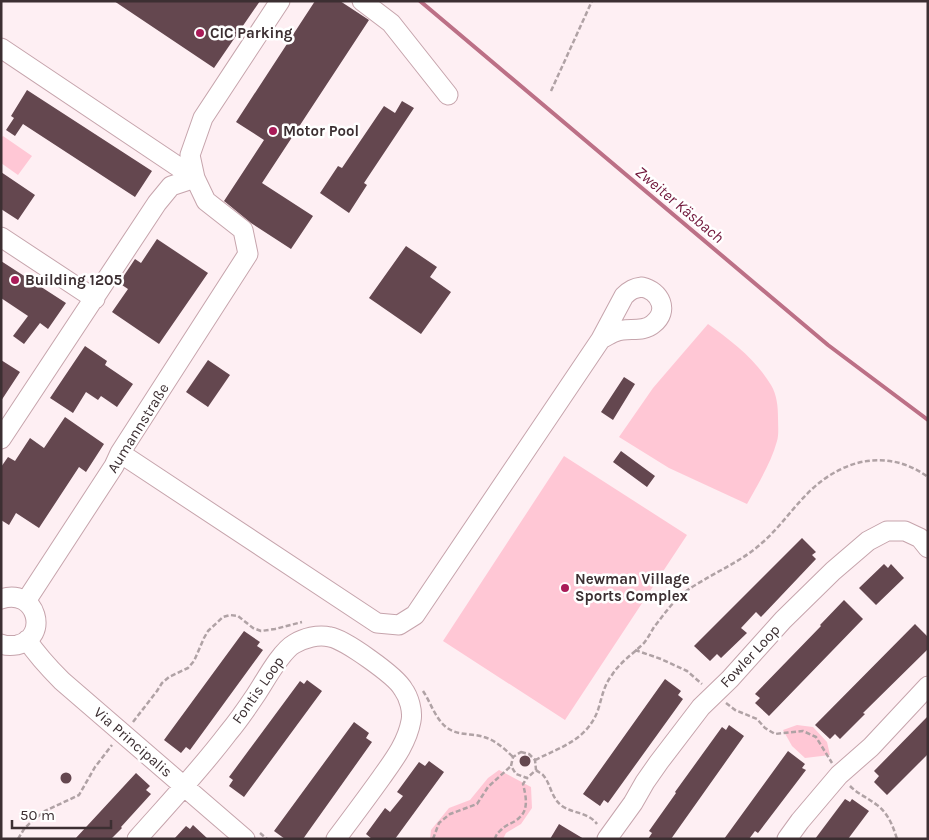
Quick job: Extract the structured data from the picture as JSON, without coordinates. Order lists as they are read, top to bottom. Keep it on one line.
{"streets":{"street":["Aumannstraße","Fowler Loop","Fontis Loop","Via Principalis"]},"crossings":[["Fontis Loop","Via Principalis"]],"water":["Zweiter Käsbach"],"places":["CIC Parking","Motor Pool","Building 1205","Newman Village Sports Complex"],"scale_bar":"50 m"}
